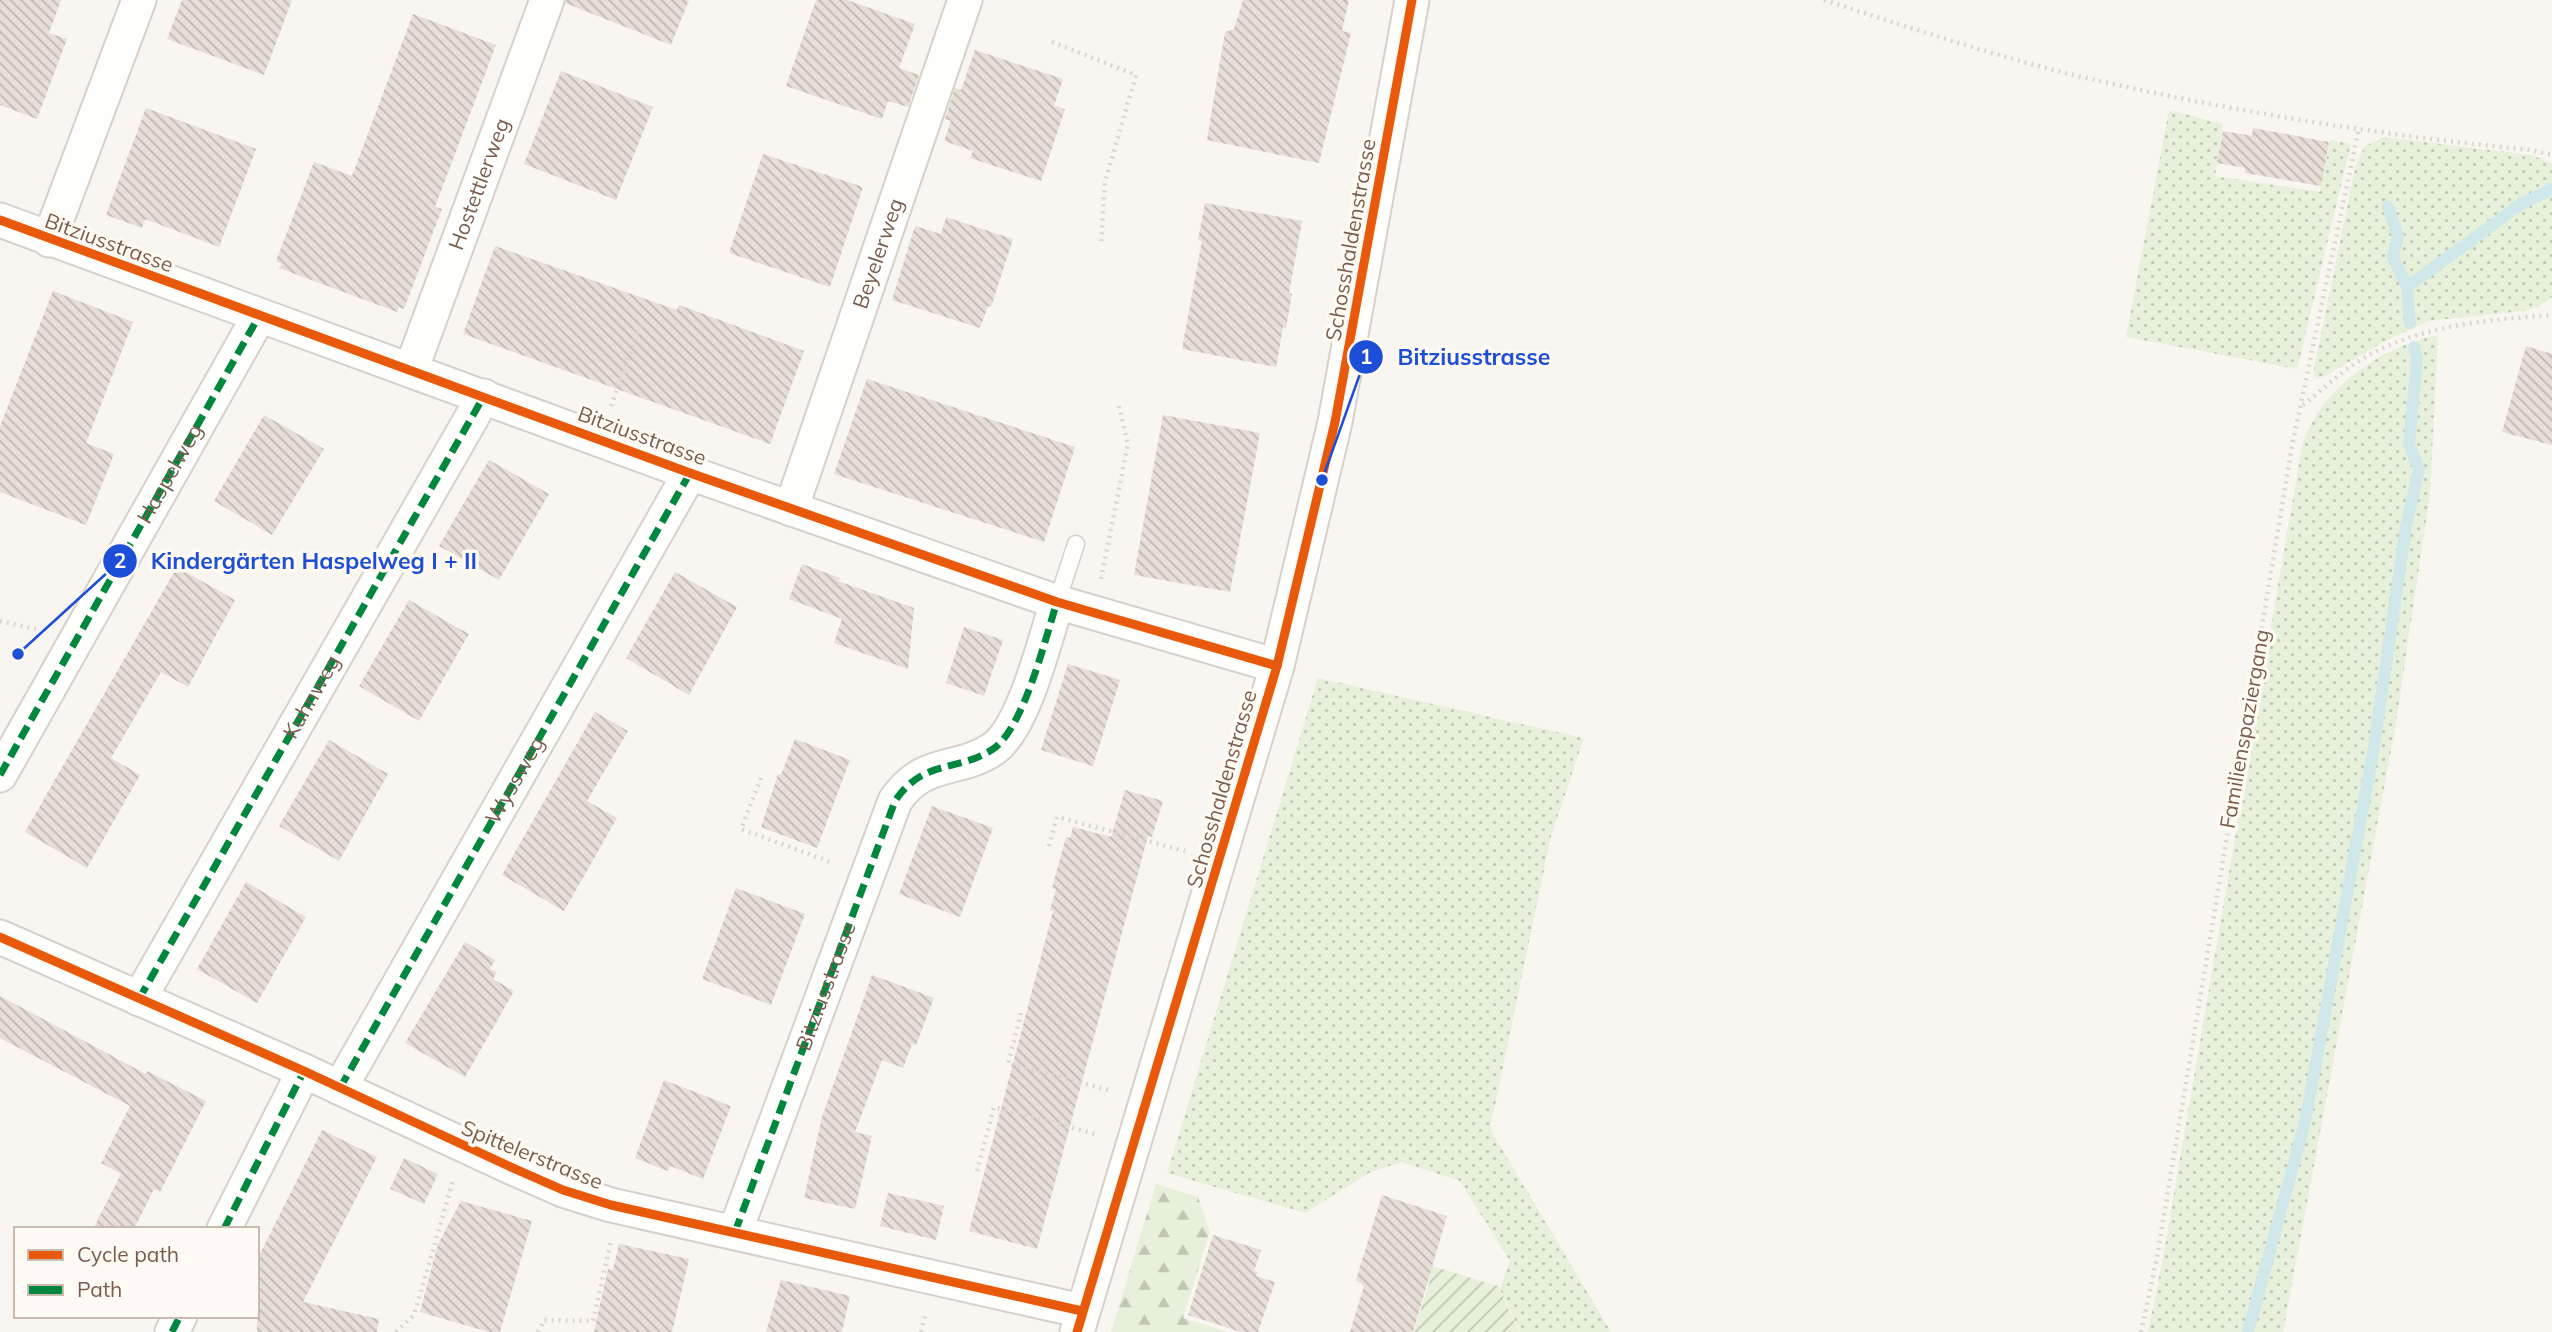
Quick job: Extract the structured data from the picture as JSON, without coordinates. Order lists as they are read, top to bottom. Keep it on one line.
{"streets":{"street":["Hostettlerweg","Schosshaldenstrasse","Bitziusstrasse","Beyelerweg","Haspelweg","Kuhnweg","Wyssweg","Spittelerstrasse"],"path":["Familienspaziergang"]},"crossings":[["Hostettlerweg","Bitziusstrasse"],["Schosshaldenstrasse","Bitziusstrasse"],["Schosshaldenstrasse","Spittelerstrasse"],["Bitziusstrasse","Beyelerweg"],["Bitziusstrasse","Haspelweg"],["Bitziusstrasse","Kuhnweg"],["Bitziusstrasse","Wyssweg"],["Bitziusstrasse","Spittelerstrasse"],["Kuhnweg","Spittelerstrasse"],["Wyssweg","Spittelerstrasse"]],"places":["Bitziusstrasse","Kindergärten Haspelweg I + II"],"legend":["Cycle path","Path"]}
